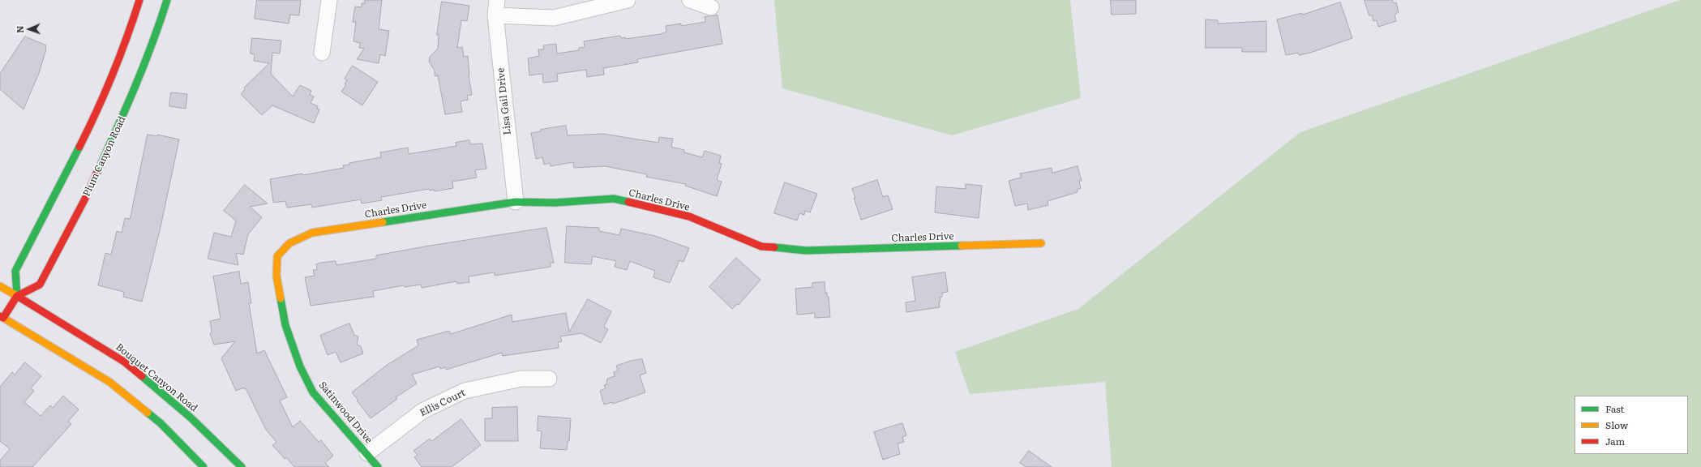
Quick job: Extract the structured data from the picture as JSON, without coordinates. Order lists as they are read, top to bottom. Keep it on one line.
{"streets":{"main road":["Plum Canyon Road","Charles Drive","Bouquet Canyon Road","Satinwood Drive"],"street":["Lisa Gail Drive","Ellis Court"]},"crossings":[["Lisa Gail Drive","Charles Drive"],["Plum Canyon Road","Bouquet Canyon Road"],["Charles Drive","Satinwood Drive"],["Ellis Court","Satinwood Drive"]],"legend":["Fast","Slow","Jam"],"north":"left"}
